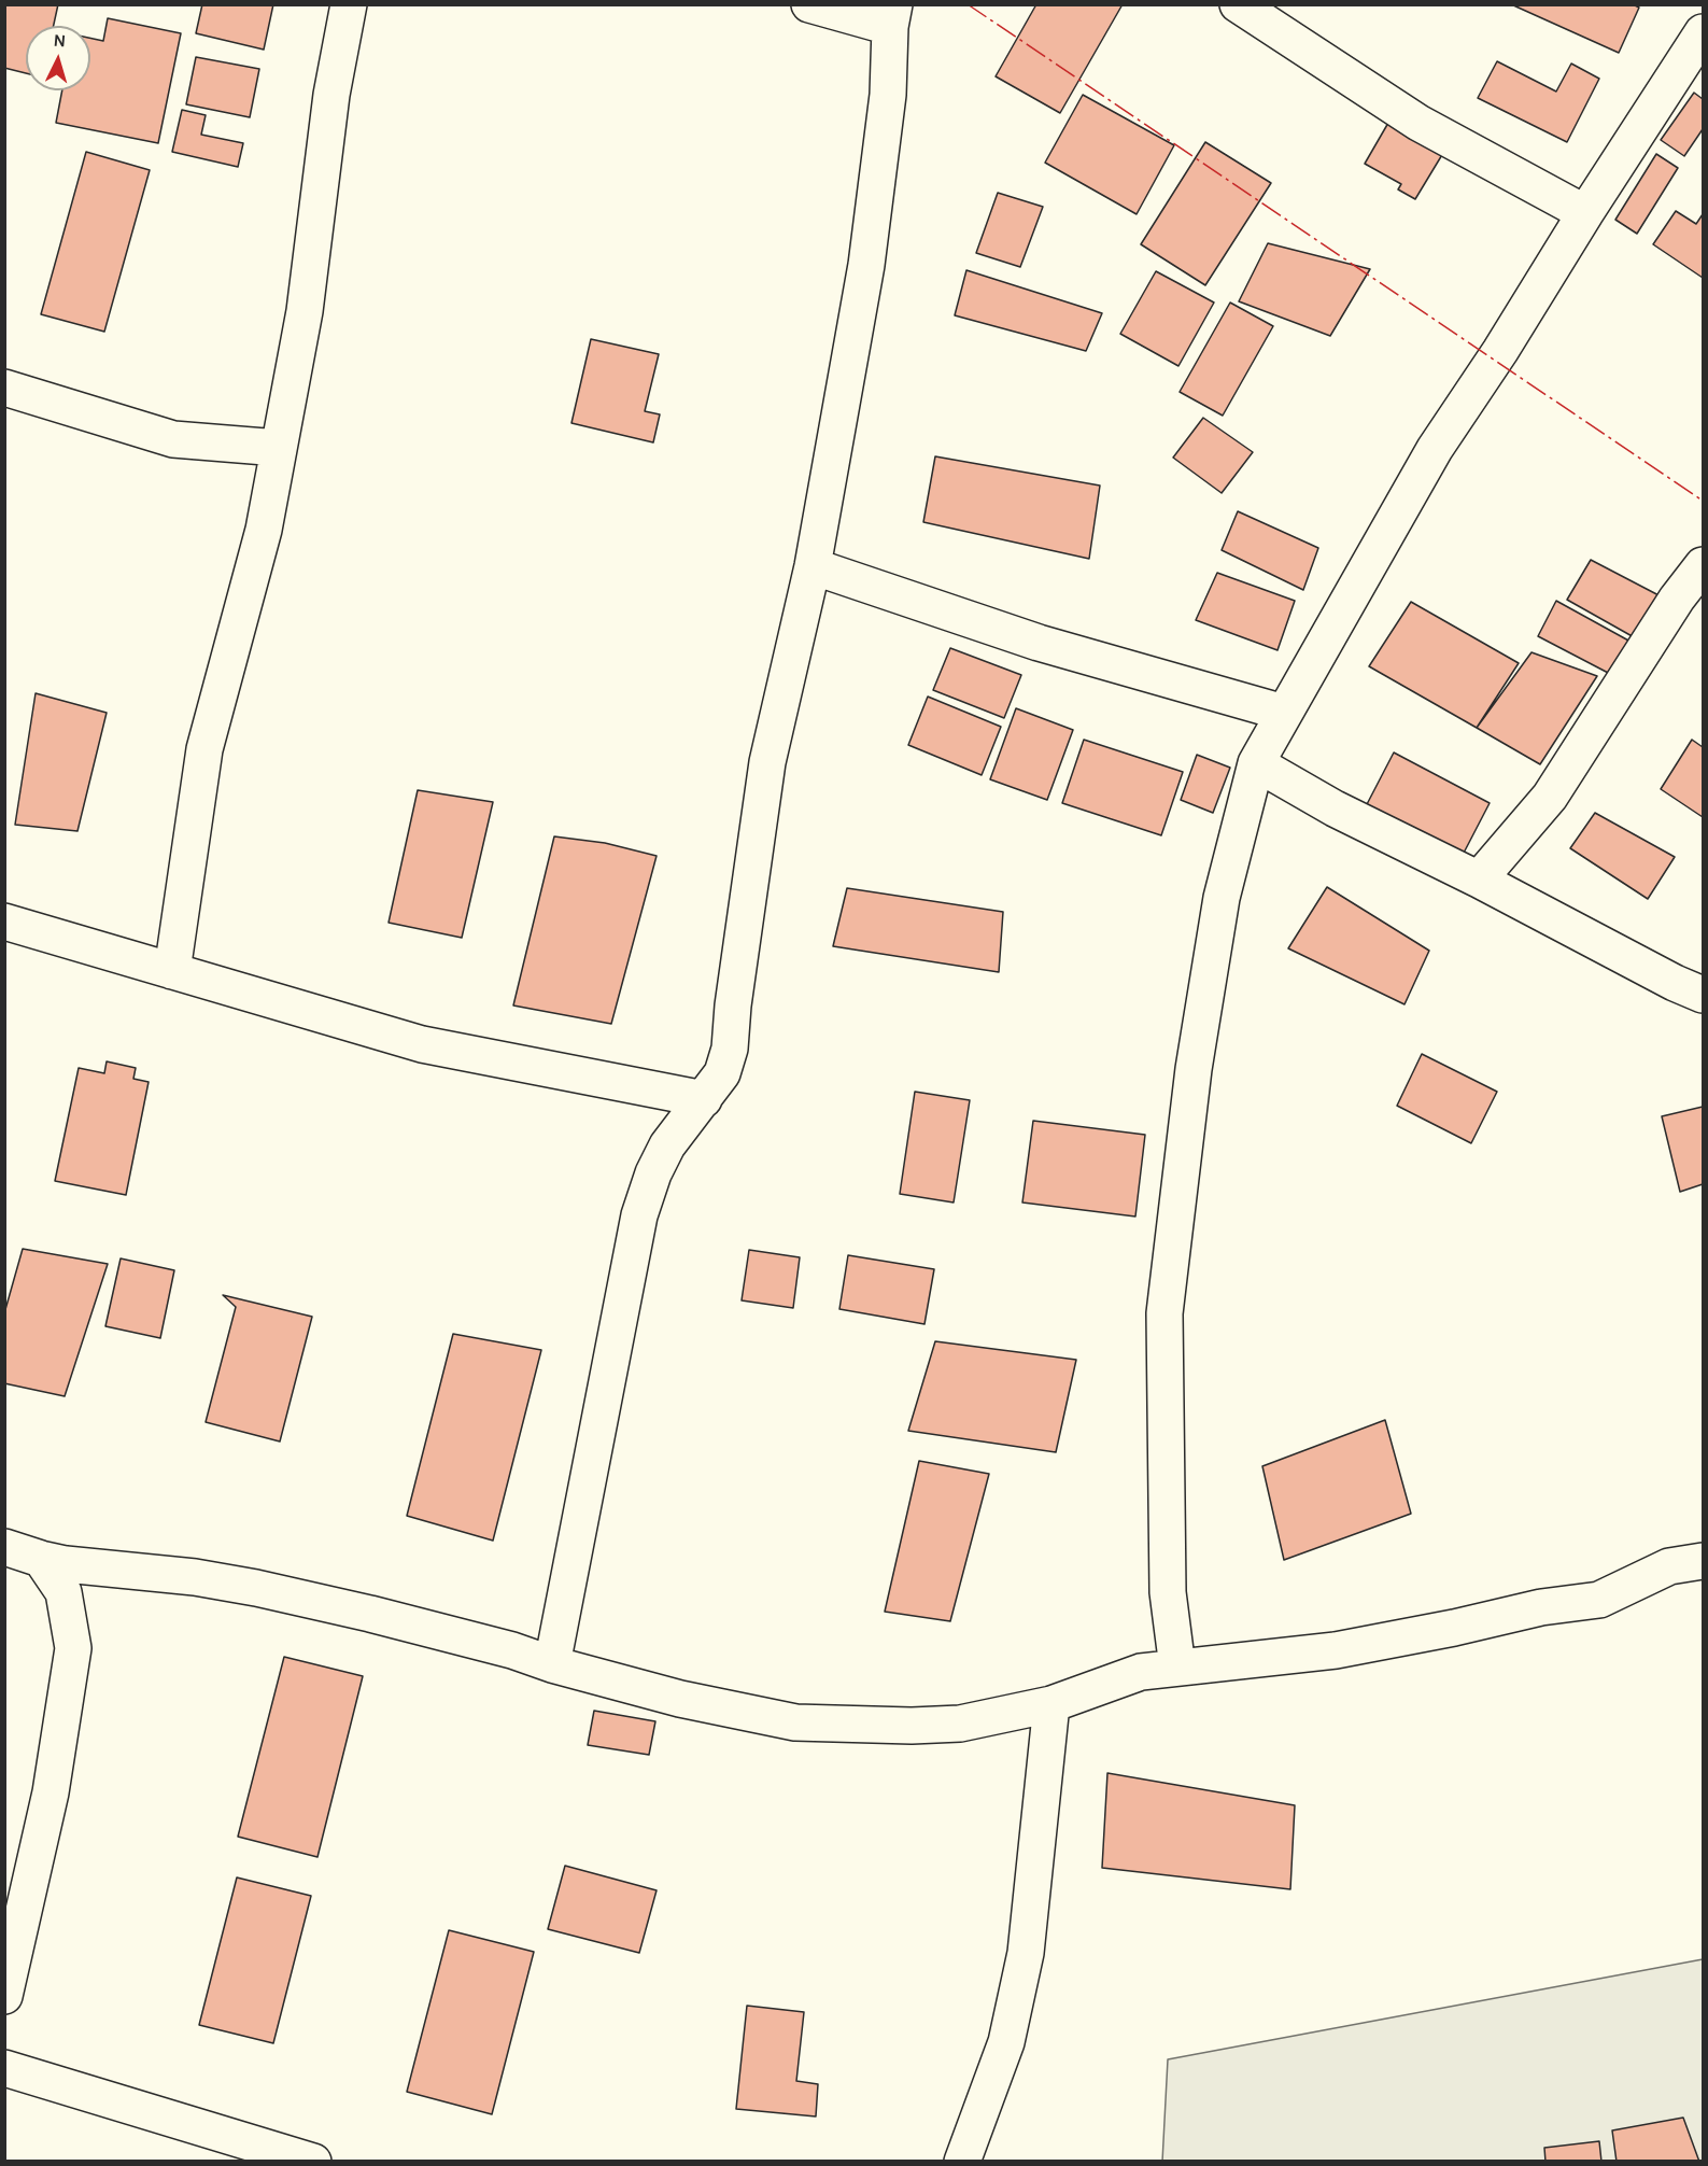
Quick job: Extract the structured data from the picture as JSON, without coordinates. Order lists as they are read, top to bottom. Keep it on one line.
{"north":"top"}
